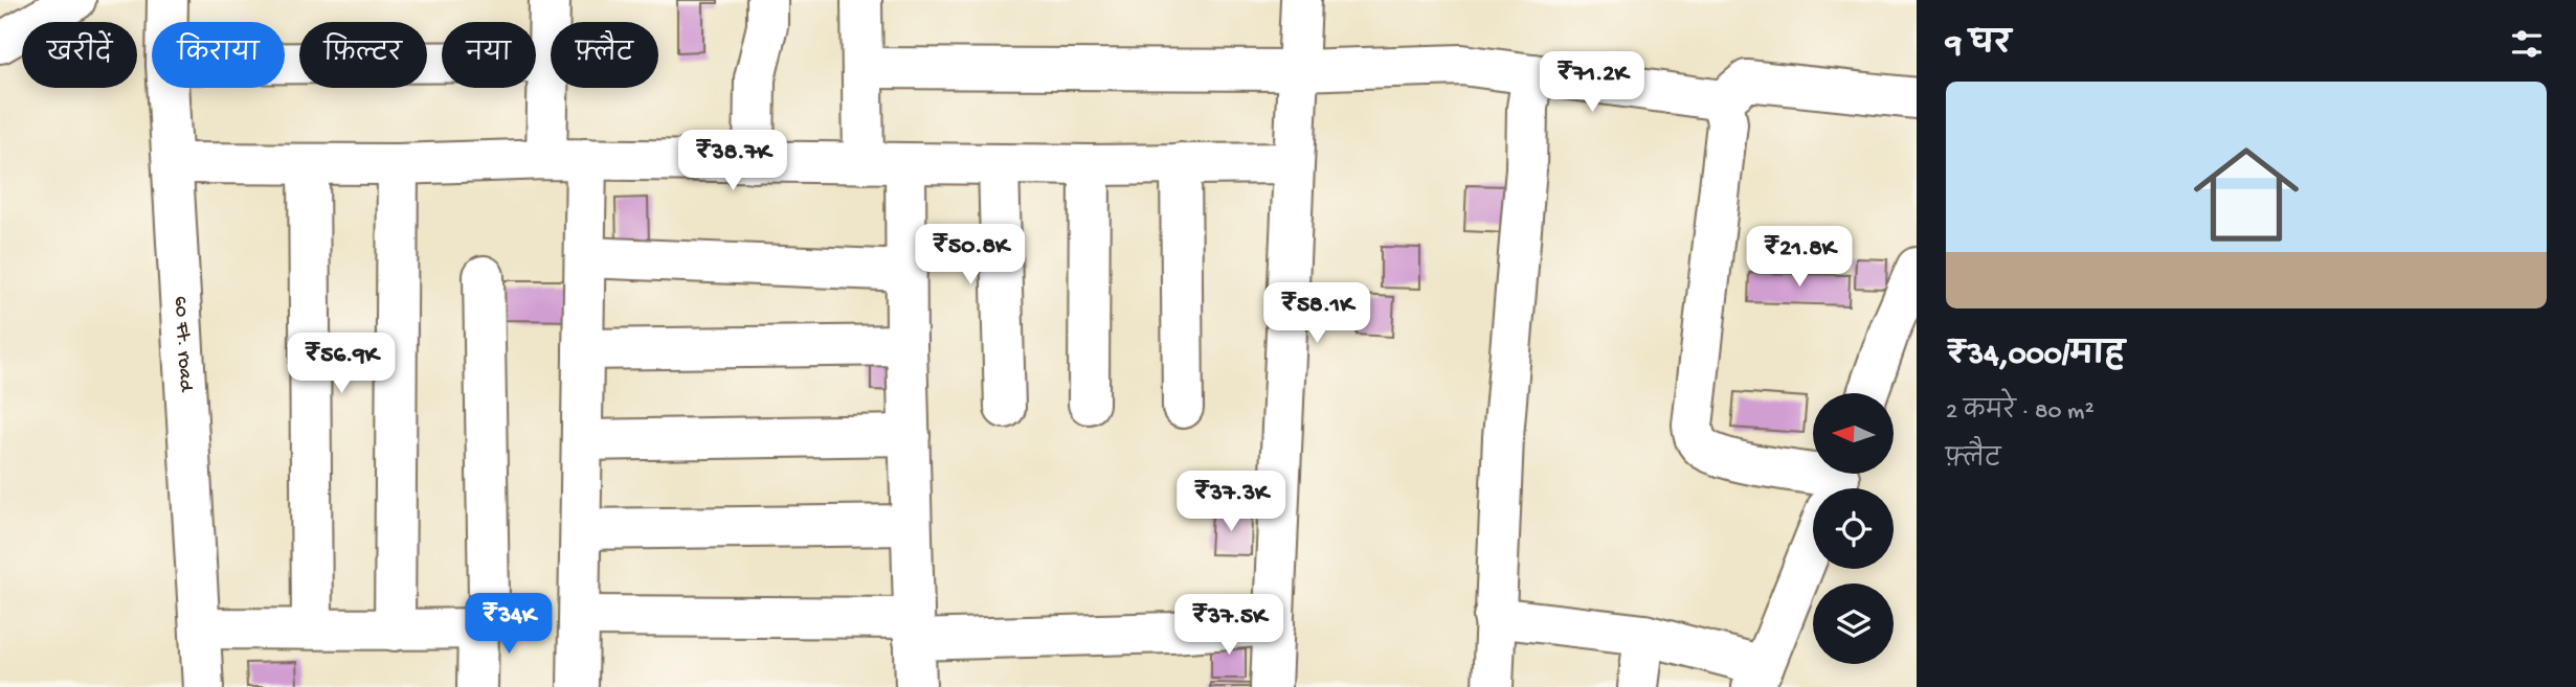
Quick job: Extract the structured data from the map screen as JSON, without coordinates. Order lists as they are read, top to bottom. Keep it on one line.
{"streets":{"street":["60 Ft. road"]},"north":"left","page":{"heading":"9 घर","chip":["खरीदें","किराया","फ़िल्टर","नया","फ़्लैट"],"price":["₹71.2K","₹38.7K","₹50.8K","₹21.8K","₹58.1K","₹56.9K","₹37.3K","₹34K","₹37.5K"],"list":[{"name":"₹34,000/माह","note":"2 कमरे · 80 m² · फ़्लैट"}]}}
